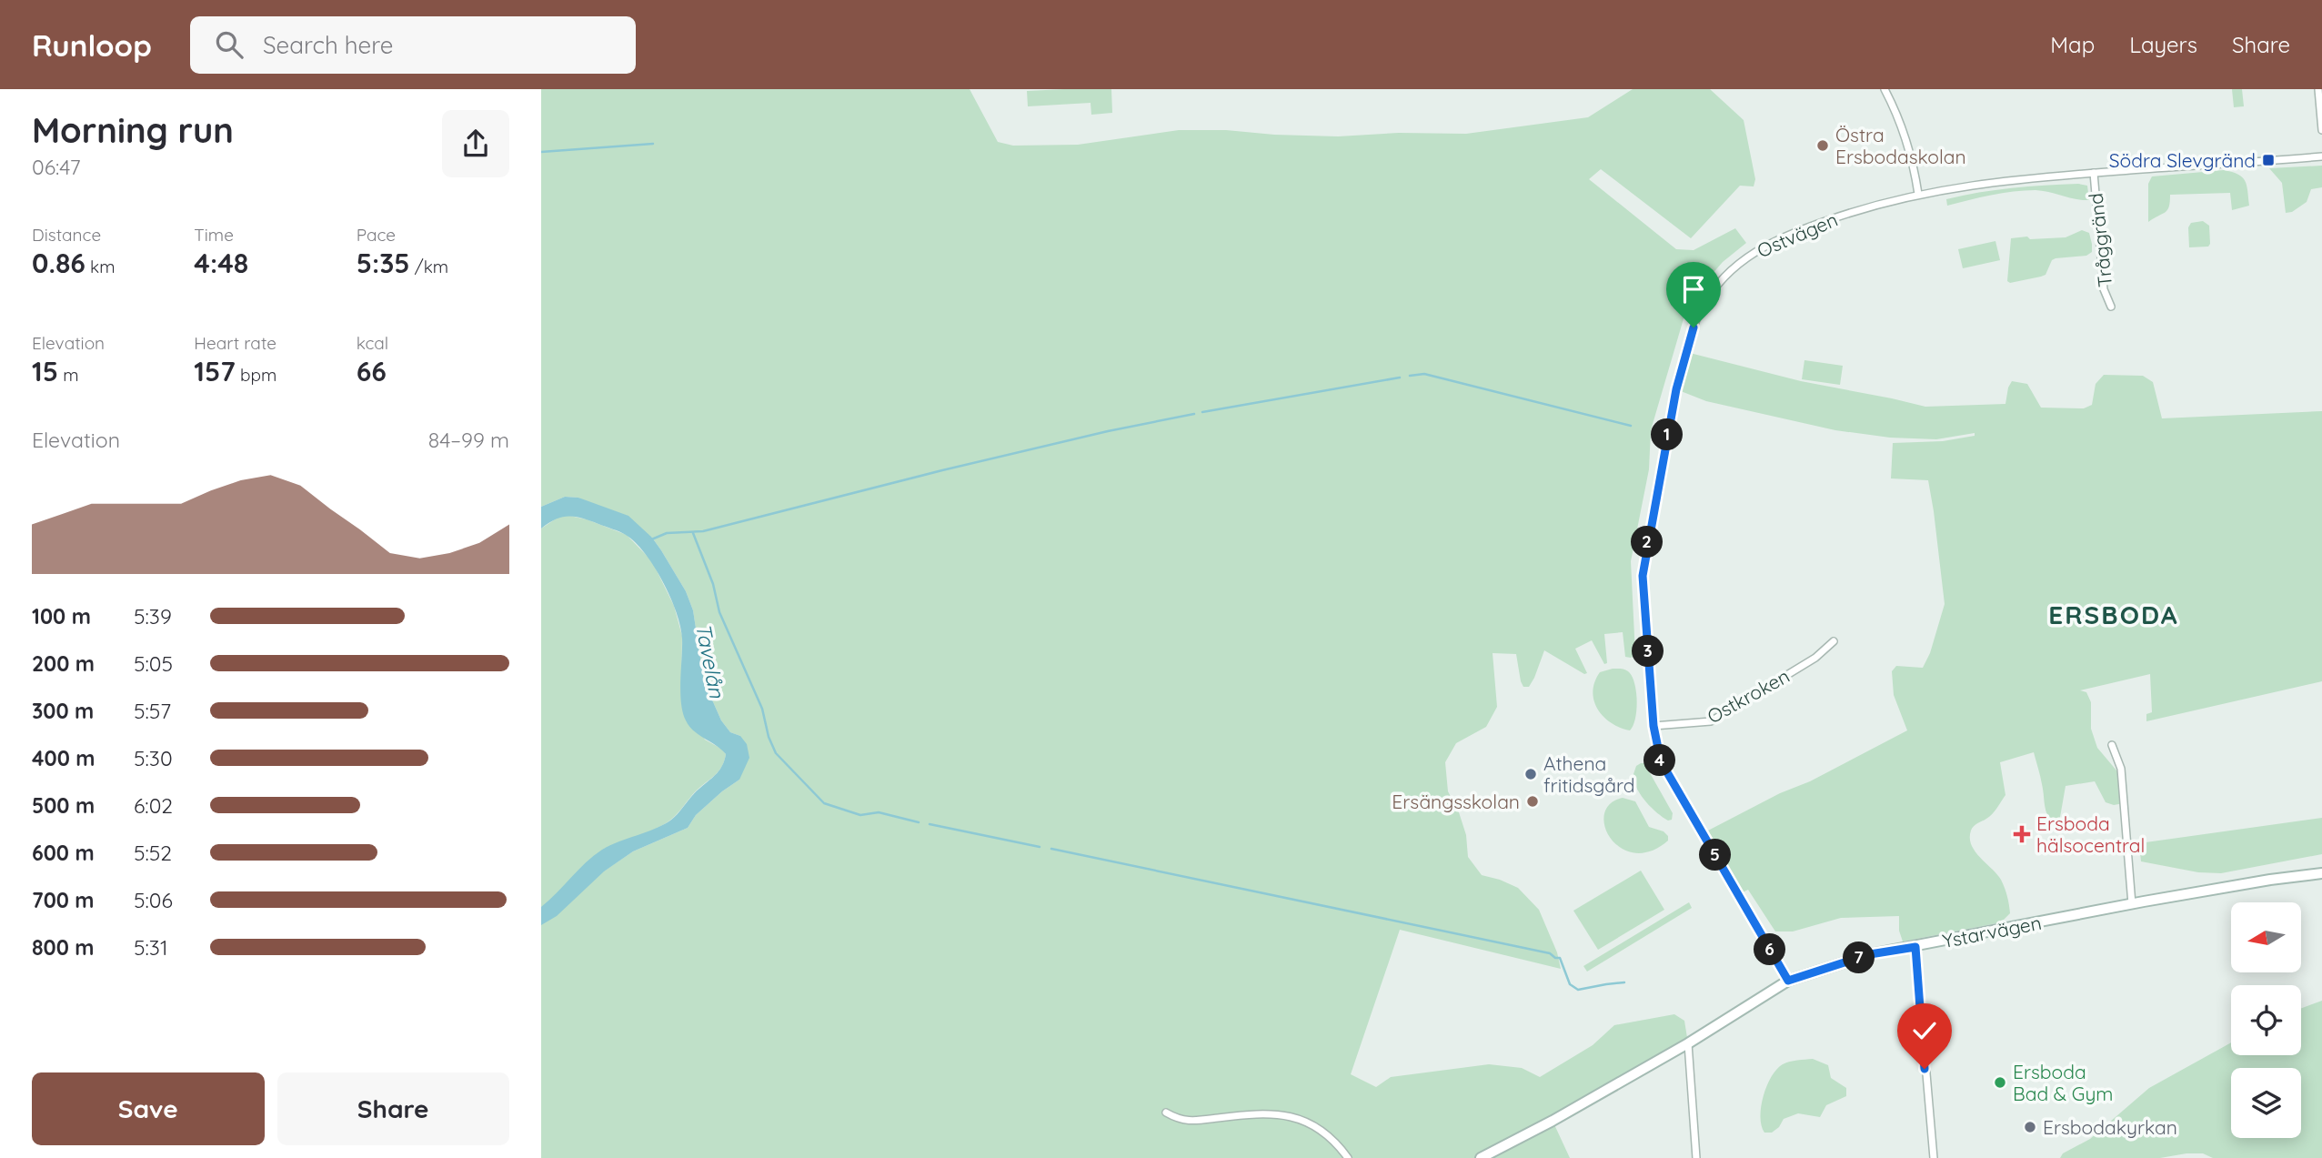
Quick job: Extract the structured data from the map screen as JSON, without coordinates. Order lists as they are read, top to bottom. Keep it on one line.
{"streets":{"street":["Ostvägen","Tråggränd","Ostkroken","Ystarvägen"]},"crossings":[["Ostvägen","Tråggränd"],["Ostvägen","Ostkroken"],["Ostvägen","Ystarvägen"]],"districts":["ERSBODA"],"water":["Tavelån"],"places":{"other":["Östra Ersbodaskolan","Athena fritidsgård","Ersängsskolan","Ersboda Bad & Gym","Ersbodakyrkan"],"transit":["Södra Slevgränd"],"health":["Ersboda hälsocentral"]},"north":"left","page":{"header":"Runloop","search":"Search here","nav":["Map","Layers","Share"],"heading":["Morning run","06:47"],"stats":[["Distance","0.86 km"],["Time","4:48"],["Pace","5:35 /km"],["Elevation","15 m"],["Heart rate","157 bpm"],["kcal","66"]],"chart":["Elevation","84–99 m"],"pins":["1","2","3","4","5","6","7"],"list":[{"name":"100 m","note":"5:39"},{"name":"200 m","note":"5:05"},{"name":"300 m","note":"5:57"},{"name":"400 m","note":"5:30"},{"name":"500 m","note":"6:02"},{"name":"600 m","note":"5:52"},{"name":"700 m","note":"5:06"},{"name":"800 m","note":"5:31"}],"buttons":["Save","Share"]}}
